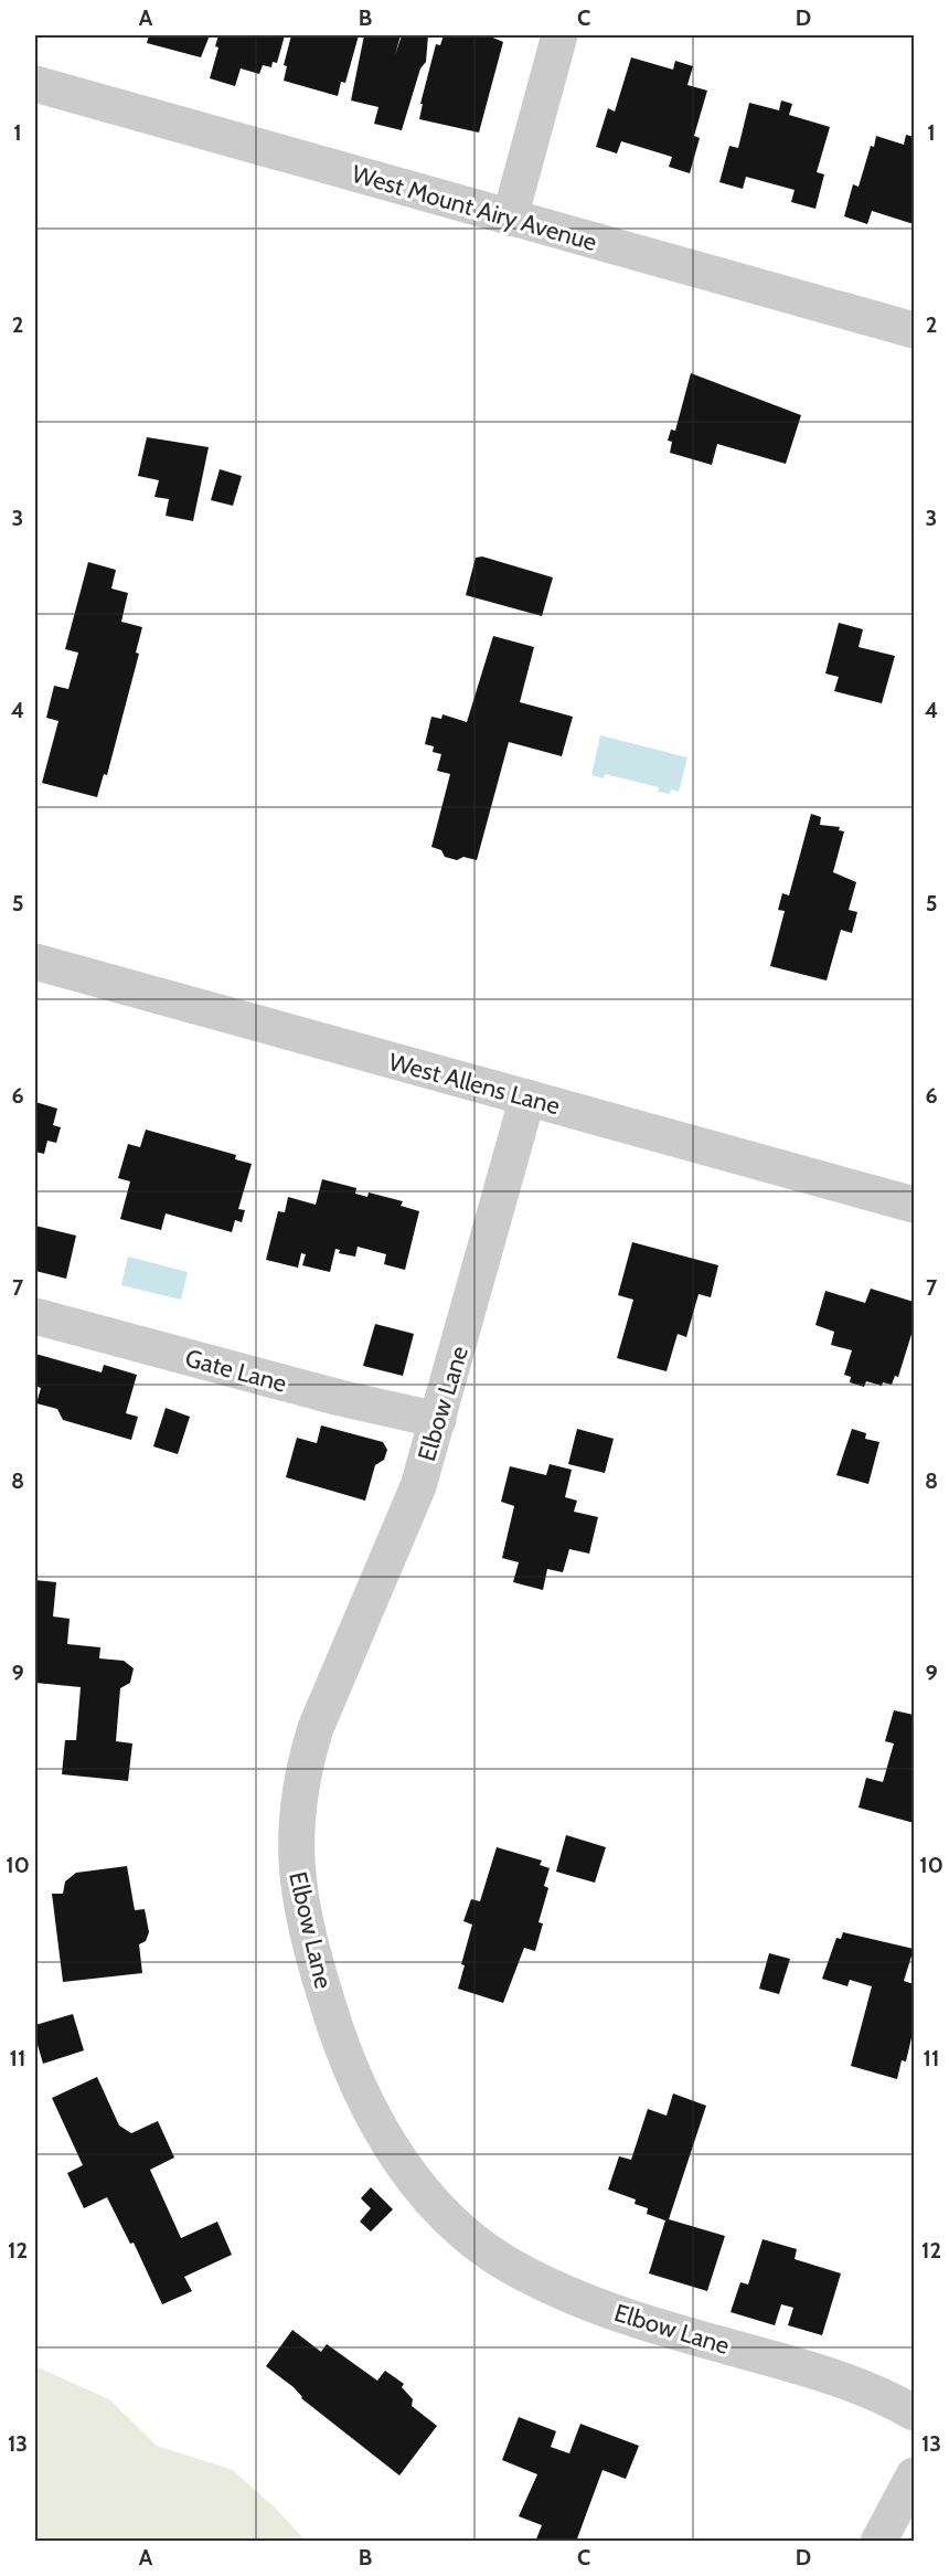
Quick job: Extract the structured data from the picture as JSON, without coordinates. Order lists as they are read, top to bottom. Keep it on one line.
{"streets":{"street":["West Mount Airy Avenue","West Allens Lane","Gate Lane","Elbow Lane"]},"crossings":[["West Allens Lane","Elbow Lane"],["Gate Lane","Elbow Lane"]],"grid":{"columns":["A","B","C","D"],"rows":["1","2","3","4","5","6","7","8","9","10","11","12","13"]}}
